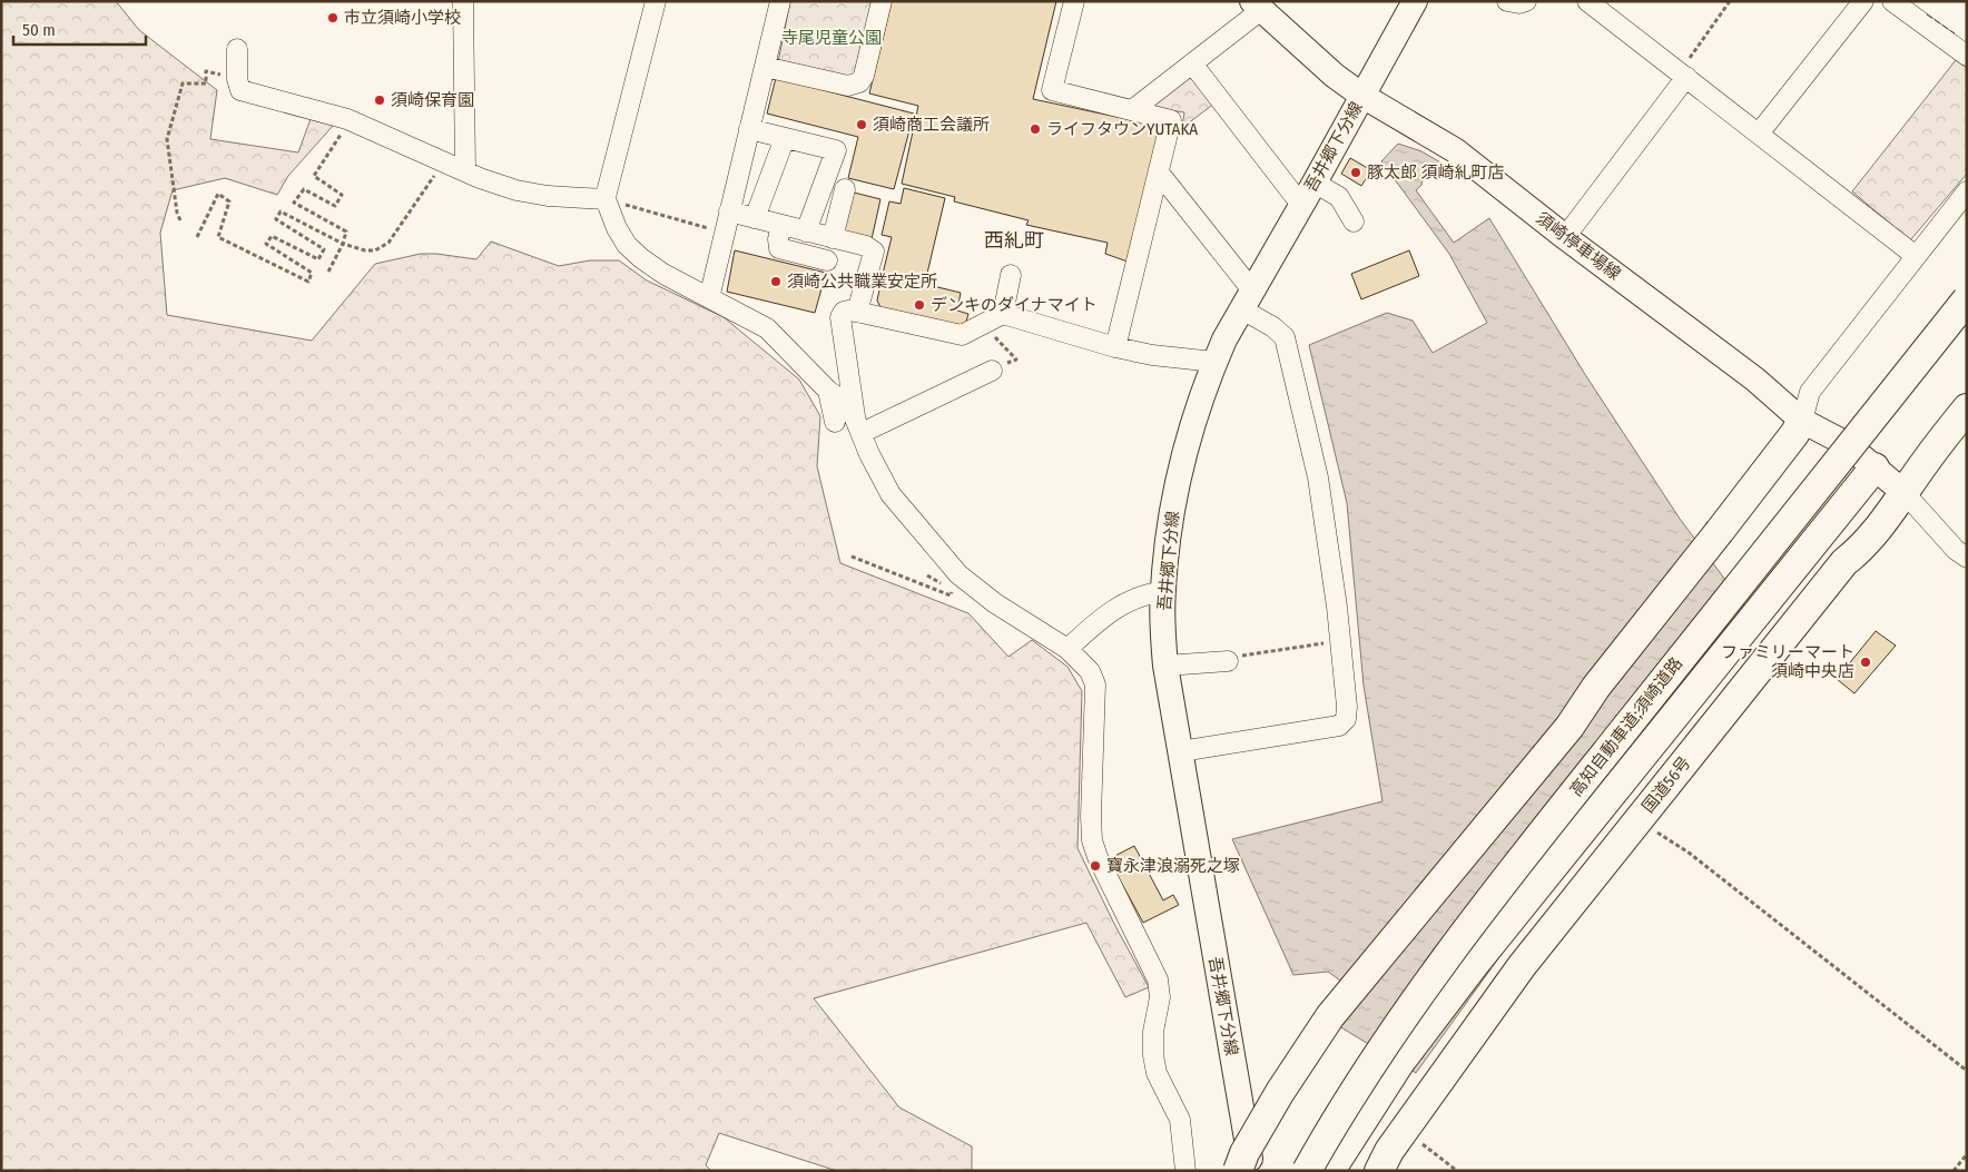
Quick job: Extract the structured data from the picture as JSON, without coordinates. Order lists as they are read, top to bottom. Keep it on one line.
{"streets":{"highway":["高知自動車道;須崎道路","国道56号"],"main road":["吾井郷下分線","須崎停車場線"]},"crossings":[["吾井郷下分線","須崎停車場線"],["須崎停車場線","国道56号"]],"districts":["西糺町"],"parks":["寺尾児童公園"],"places":["市立須崎小学校","須崎保育園","須崎商工会議所","ライフタウンYUTAKA","豚太郎 須崎糺町店","須崎公共職業安定所","デンキのダイナマイト","ファミリーマート 須崎中央店","寶永津浪溺死之塚"],"scale_bar":"50 m"}
